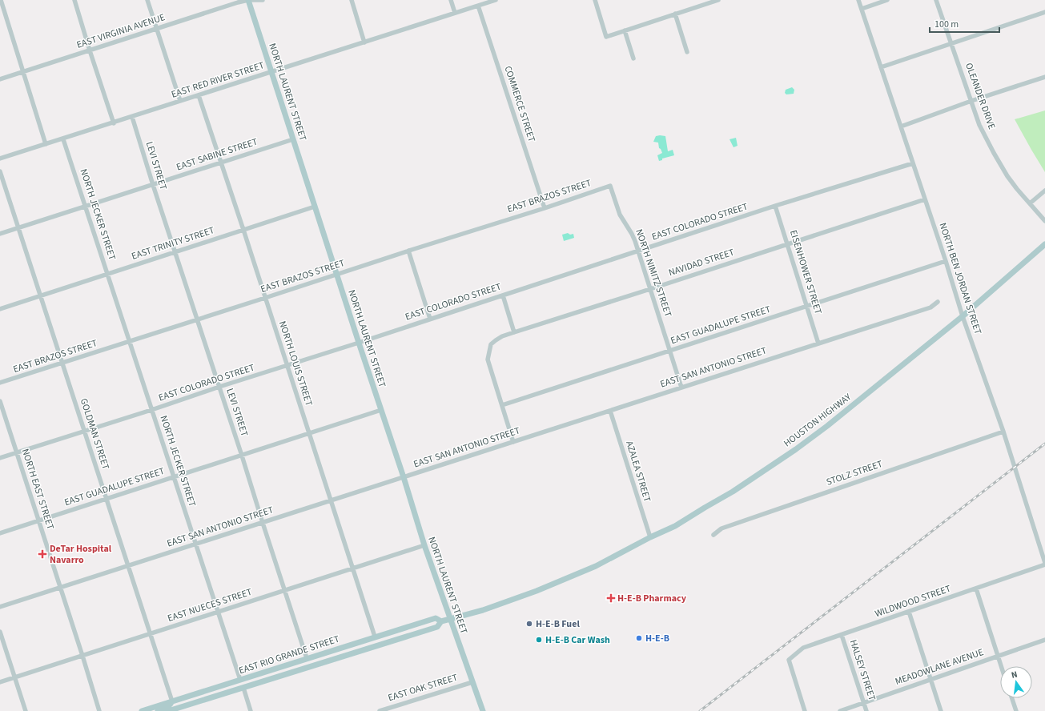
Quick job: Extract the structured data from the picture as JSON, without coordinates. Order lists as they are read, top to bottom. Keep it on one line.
{"streets":{"main road":["NORTH LAURENT STREET","HOUSTON HIGHWAY","EAST RIO GRANDE STREET"],"street":["EAST VIRGINIA AVENUE","EAST RED RIVER STREET","OLEANDER DRIVE","COMMERCE STREET","EAST SABINE STREET","LEVI STREET","EAST BRAZOS STREET","NORTH JECKER STREET","EAST COLORADO STREET","EAST TRINITY STREET","NAVIDAD STREET","EISENHOWER STREET","NORTH NIMITZ STREET","NORTH BEN JORDAN STREET","EAST GUADALUPE STREET","NORTH LOUIS STREET","EAST SAN ANTONIO STREET","GOLDMAN STREET","AZALEA STREET","STOLZ STREET","NORTH EAST STREET","WILDWOOD STREET","EAST NUECES STREET","MEADOWLANE AVENUE","HALSEY STREET","EAST OAK STREET"]},"crossings":[["EAST VIRGINIA AVENUE","NORTH LAURENT STREET"],["EAST RED RIVER STREET","NORTH LAURENT STREET"],["EAST RED RIVER STREET","COMMERCE STREET"],["EAST RED RIVER STREET","LEVI STREET"],["EAST RED RIVER STREET","NORTH JECKER STREET"],["EAST RED RIVER STREET","NORTH LOUIS STREET"],["NORTH LAURENT STREET","EAST SABINE STREET"],["NORTH LAURENT STREET","EAST BRAZOS STREET"],["NORTH LAURENT STREET","EAST COLORADO STREET"],["NORTH LAURENT STREET","EAST TRINITY STREET"],["NORTH LAURENT STREET","EAST GUADALUPE STREET"],["NORTH LAURENT STREET","EAST SAN ANTONIO STREET"],["NORTH LAURENT STREET","EAST NUECES STREET"],["NORTH LAURENT STREET","EAST RIO GRANDE STREET"],["NORTH LAURENT STREET","EAST OAK STREET"],["COMMERCE STREET","EAST BRAZOS STREET"],["EAST SABINE STREET","LEVI STREET"],["EAST SABINE STREET","NORTH JECKER STREET"],["EAST SABINE STREET","NORTH LOUIS STREET"],["EAST SABINE STREET","GOLDMAN STREET"],["LEVI STREET","EAST BRAZOS STREET"],["LEVI STREET","EAST COLORADO STREET"],["LEVI STREET","EAST TRINITY STREET"],["LEVI STREET","EAST GUADALUPE STREET"],["LEVI STREET","EAST SAN ANTONIO STREET"],["LEVI STREET","EAST NUECES STREET"],["LEVI STREET","EAST RIO GRANDE STREET"],["EAST BRAZOS STREET","NORTH JECKER STREET"],["EAST BRAZOS STREET","NORTH NIMITZ STREET"],["EAST BRAZOS STREET","NORTH LOUIS STREET"],["EAST BRAZOS STREET","GOLDMAN STREET"],["NORTH JECKER STREET","EAST COLORADO STREET"],["NORTH JECKER STREET","EAST TRINITY STREET"],["NORTH JECKER STREET","EAST GUADALUPE STREET"],["NORTH JECKER STREET","EAST SAN ANTONIO STREET"],["NORTH JECKER STREET","EAST NUECES STREET"],["NORTH JECKER STREET","EAST RIO GRANDE STREET"],["EAST COLORADO STREET","EISENHOWER STREET"],["EAST COLORADO STREET","NORTH NIMITZ STREET"],["EAST COLORADO STREET","NORTH BEN JORDAN STREET"],["EAST COLORADO STREET","NORTH LOUIS STREET"],["EAST COLORADO STREET","GOLDMAN STREET"],["EAST COLORADO STREET","NORTH EAST STREET"],["EAST TRINITY STREET","NORTH LOUIS STREET"],["EAST TRINITY STREET","GOLDMAN STREET"],["NAVIDAD STREET","EISENHOWER STREET"],["NAVIDAD STREET","NORTH NIMITZ STREET"],["NAVIDAD STREET","NORTH BEN JORDAN STREET"],["NAVIDAD STREET","EAST GUADALUPE STREET"],["EISENHOWER STREET","EAST GUADALUPE STREET"],["EISENHOWER STREET","EAST SAN ANTONIO STREET"],["NORTH NIMITZ STREET","EAST GUADALUPE STREET"],["NORTH NIMITZ STREET","EAST SAN ANTONIO STREET"],["NORTH BEN JORDAN STREET","EAST GUADALUPE STREET"],["NORTH BEN JORDAN STREET","HOUSTON HIGHWAY"],["NORTH BEN JORDAN STREET","STOLZ STREET"],["NORTH BEN JORDAN STREET","WILDWOOD STREET"],["EAST GUADALUPE STREET","NORTH LOUIS STREET"],["EAST GUADALUPE STREET","GOLDMAN STREET"],["EAST GUADALUPE STREET","NORTH EAST STREET"],["NORTH LOUIS STREET","EAST SAN ANTONIO STREET"],["NORTH LOUIS STREET","EAST NUECES STREET"],["NORTH LOUIS STREET","EAST RIO GRANDE STREET"],["EAST SAN ANTONIO STREET","GOLDMAN STREET"],["EAST SAN ANTONIO STREET","AZALEA STREET"],["EAST SAN ANTONIO STREET","NORTH EAST STREET"],["HOUSTON HIGHWAY","AZALEA STREET"],["HOUSTON HIGHWAY","EAST RIO GRANDE STREET"],["GOLDMAN STREET","EAST NUECES STREET"],["GOLDMAN STREET","EAST RIO GRANDE STREET"],["NORTH EAST STREET","EAST NUECES STREET"],["WILDWOOD STREET","HALSEY STREET"],["MEADOWLANE AVENUE","HALSEY STREET"]],"places":{"health":["DeTar Hospital Navarro","H-E-B Pharmacy"],"other":["H-E-B Fuel","H-E-B","H-E-B Car Wash"]},"scale_bar":"100 m","north":"top"}
